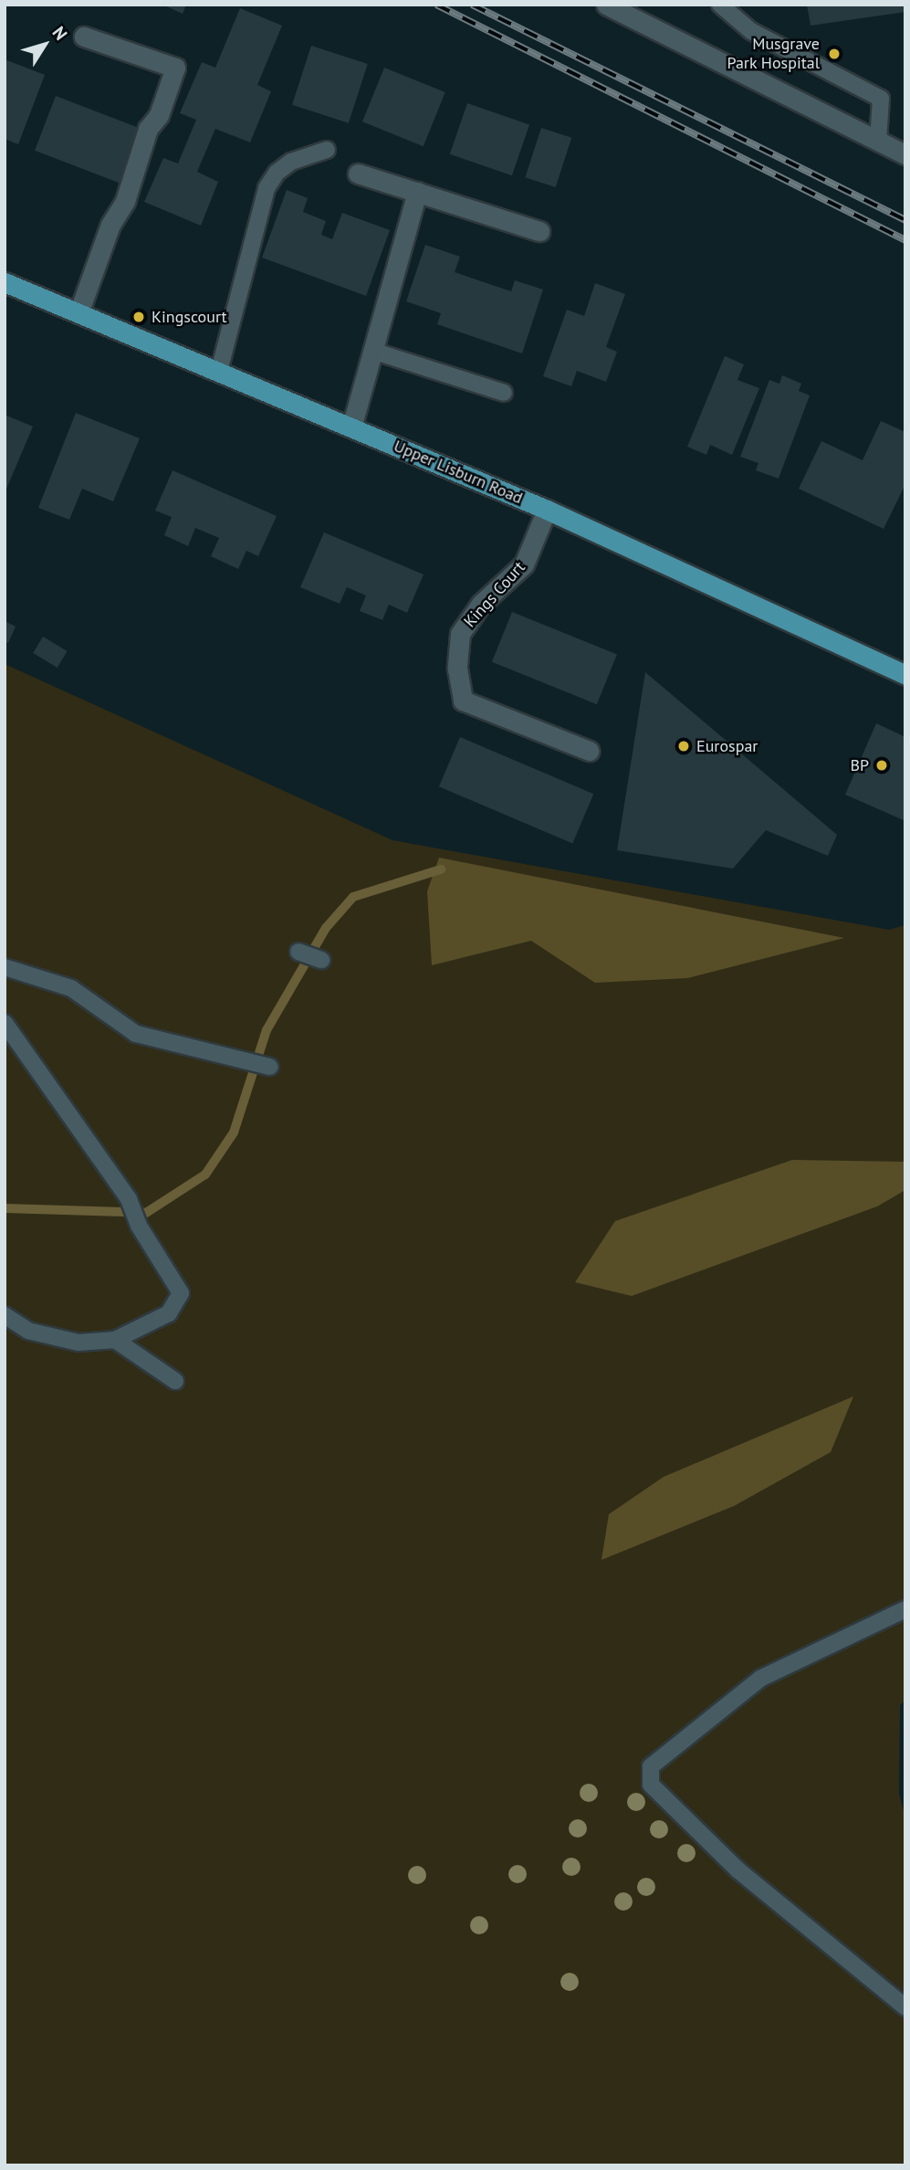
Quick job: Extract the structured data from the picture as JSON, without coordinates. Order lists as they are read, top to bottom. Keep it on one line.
{"streets":{"main road":["Upper Lisburn Road"],"street":["Kings Court"]},"crossings":[["Upper Lisburn Road","Kings Court"]],"places":["Musgrave Park Hospital","Kingscourt","Eurospar","BP"],"north":"top right"}
